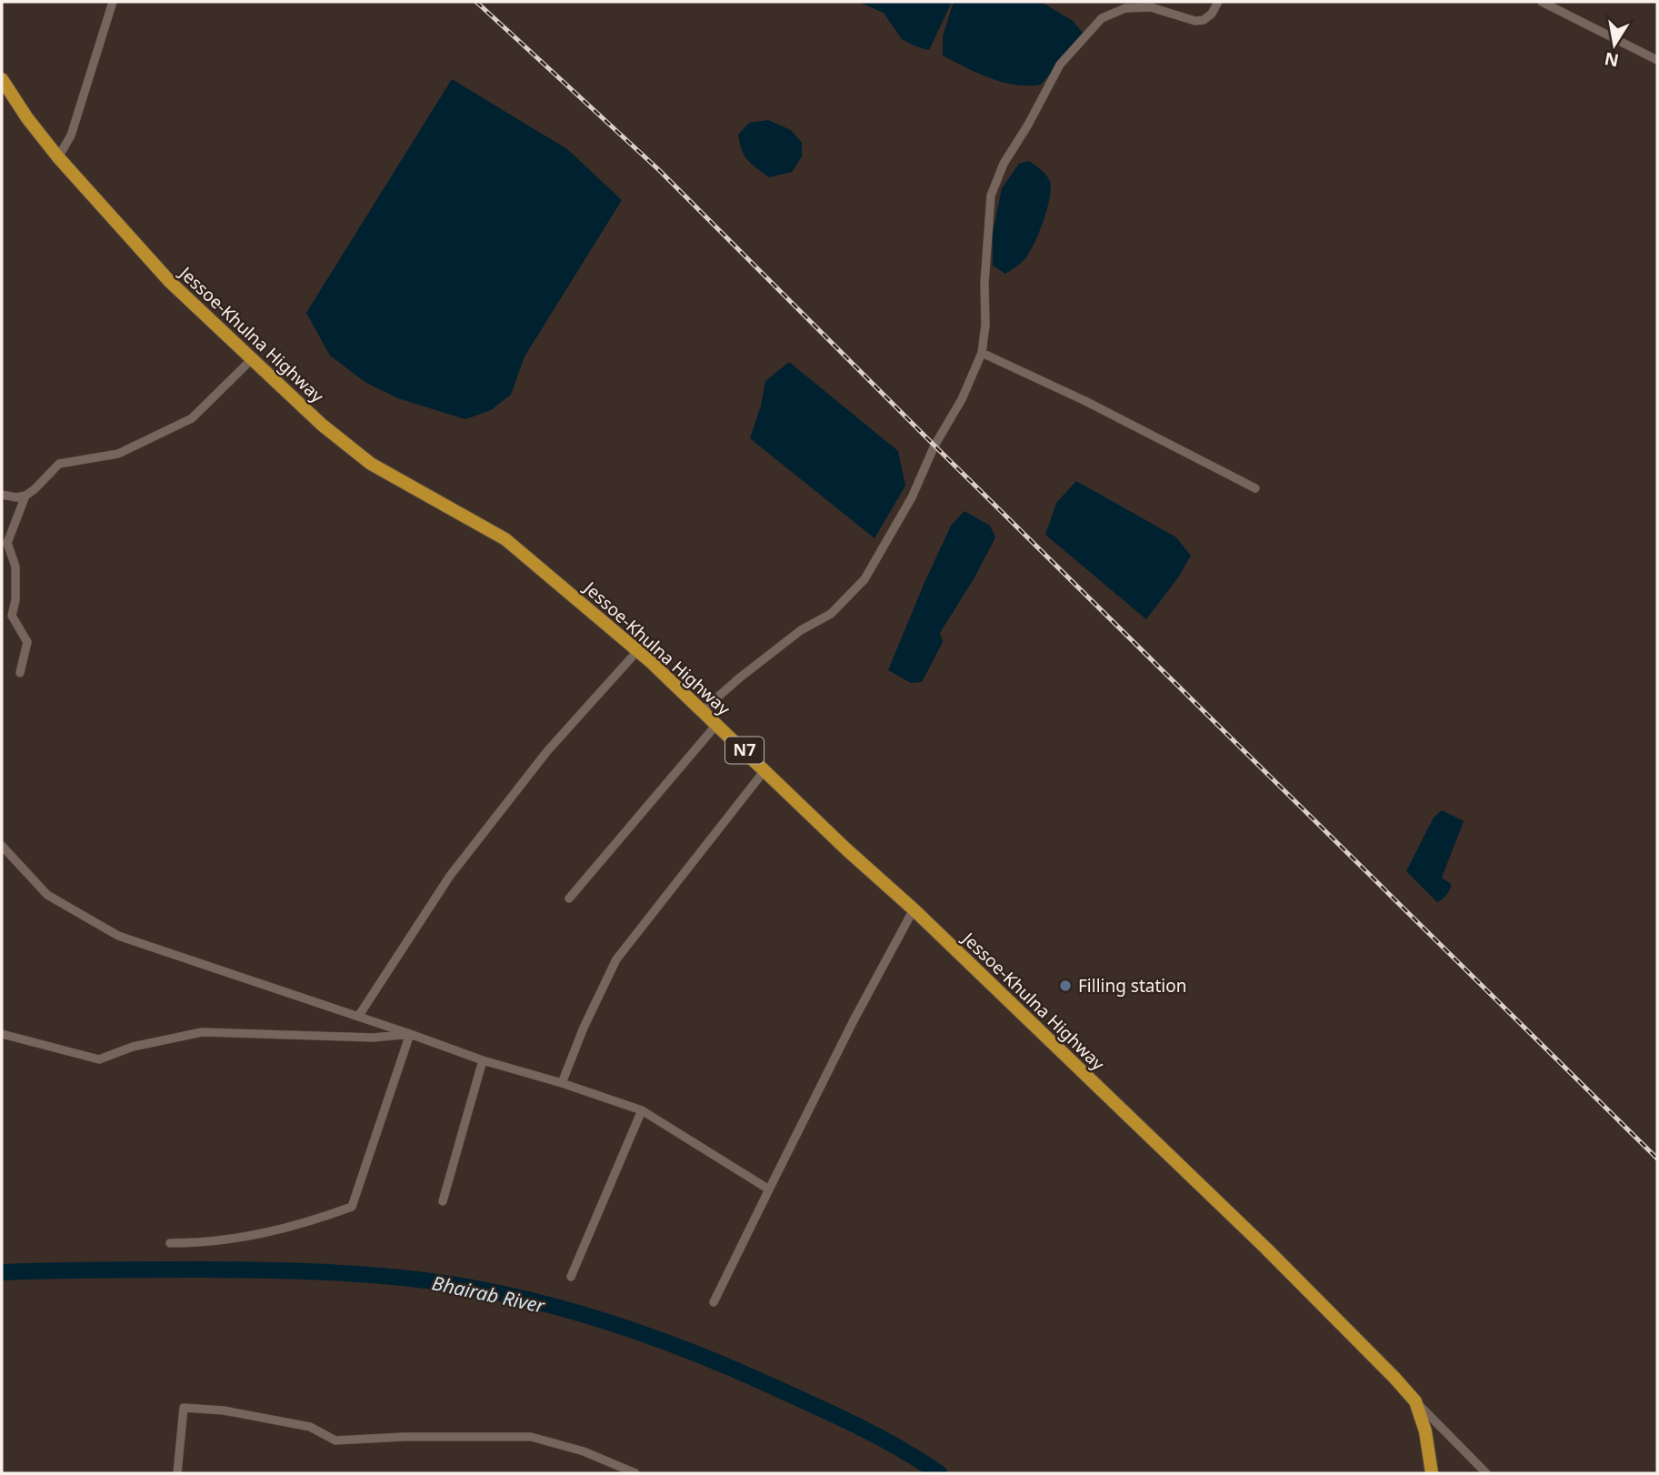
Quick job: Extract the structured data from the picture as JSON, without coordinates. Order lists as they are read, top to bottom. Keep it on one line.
{"streets":{"highway":["Jessoe-Khulna Highway","N7"]},"water":["Bhairab River"],"places":["Filling station"],"north":"bottom"}
